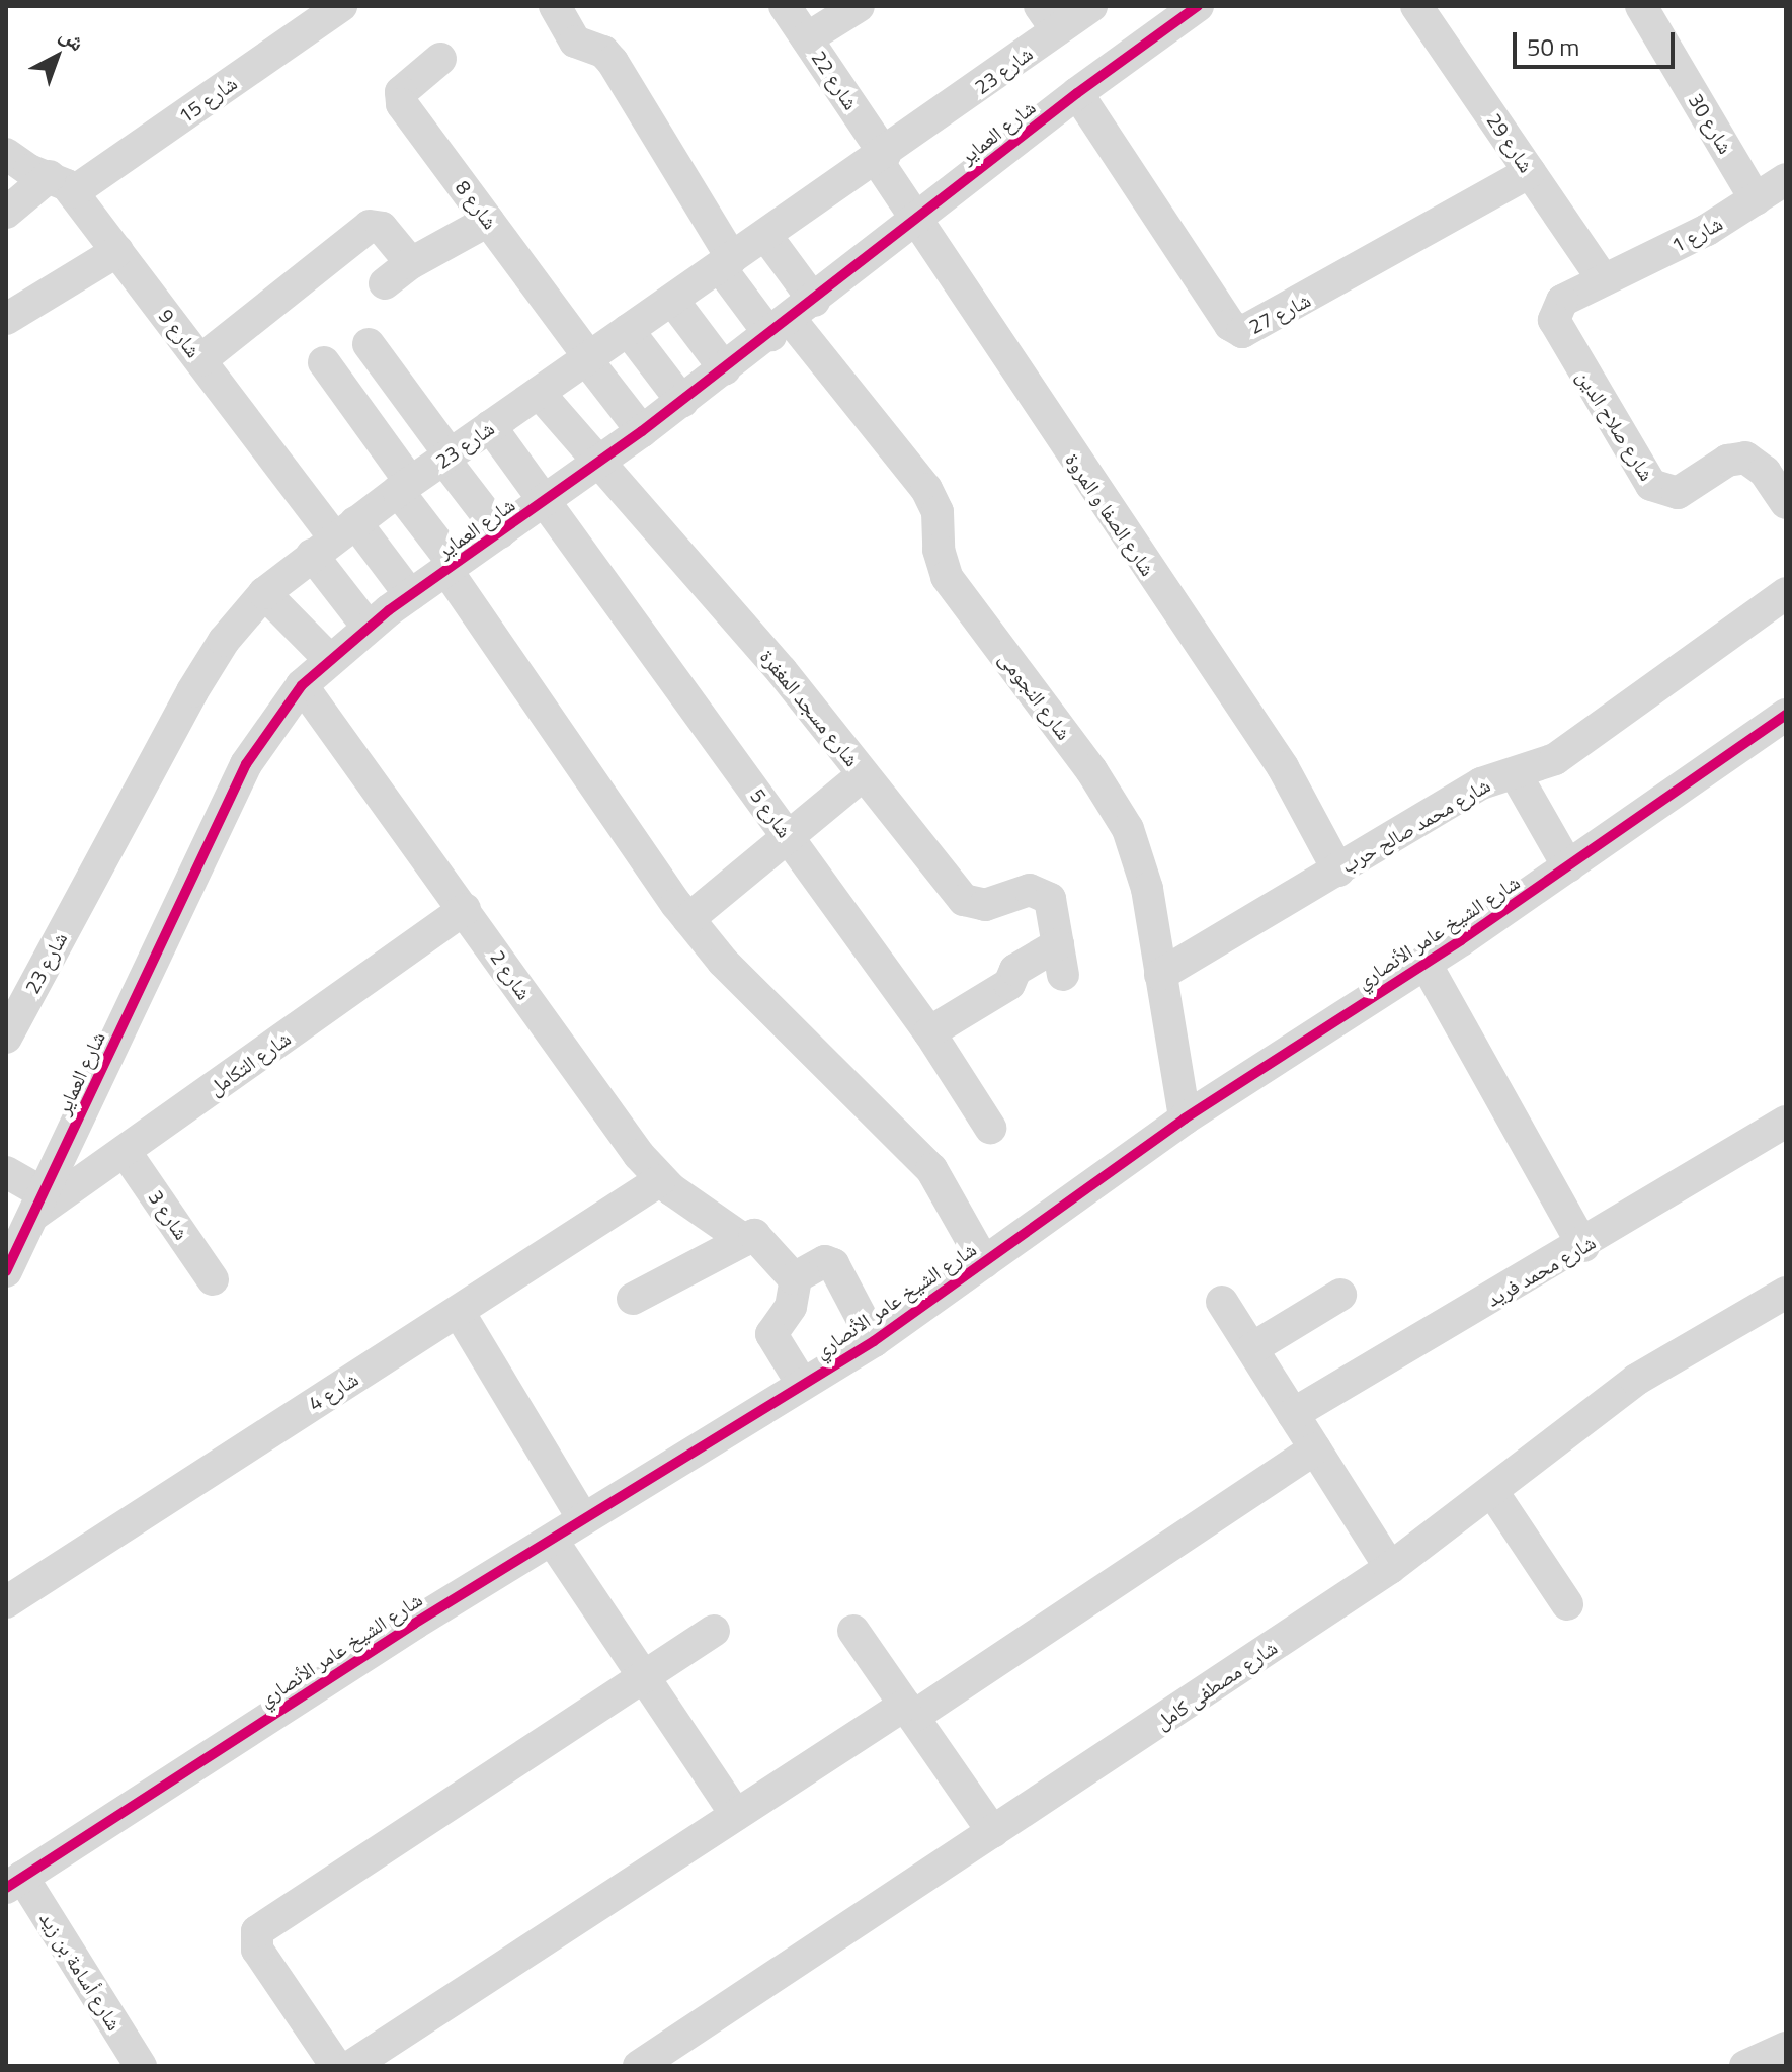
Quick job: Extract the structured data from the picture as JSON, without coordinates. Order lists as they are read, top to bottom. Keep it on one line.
{"streets":{"street":["شارع 23","شارع 22","شارع 15","شارع 30","شارع العماير","شارع 29","شارع 8","شارع 1","شارع 27","شارع 9","شارع صلاح الدين","شارع الصفا و المروة","شارع النجومى","شارع مسجد المغفرة","شارع 5","شارع محمد صالح حرب","شارع الشيخ عامر الأنصاري","شارع 2","شارع التكامل","شارع 3","شارع محمد فريد","شارع 4","شارع مصطفى كامل","شارع أسامة بن زيد"]},"crossings":[["شارع 23","شارع 22"],["شارع 23","شارع 8"],["شارع 23","شارع 9"],["شارع 23","شارع الصفا و المروة"],["شارع 23","شارع مسجد المغفرة"],["شارع 23","شارع 5"],["شارع 22","شارع الصفا و المروة"],["شارع 15","شارع 9"],["شارع 30","شارع 1"],["شارع العماير","شارع 8"],["شارع العماير","شارع 27"],["شارع العماير","شارع الصفا و المروة"],["شارع العماير","شارع النجومى"],["شارع العماير","شارع مسجد المغفرة"],["شارع العماير","شارع 5"],["شارع العماير","شارع 2"],["شارع العماير","شارع التكامل"],["شارع 29","شارع 1"],["شارع 29","شارع 27"],["شارع 29","شارع صلاح الدين"],["شارع 1","شارع صلاح الدين"],["شارع الصفا و المروة","شارع محمد صالح حرب"],["شارع النجومى","شارع محمد صالح حرب"],["شارع النجومى","شارع الشيخ عامر الأنصاري"],["شارع مسجد المغفرة","شارع 5"],["شارع الشيخ عامر الأنصاري","شارع أسامة بن زيد"],["شارع 2","شارع التكامل"],["شارع 2","شارع 4"],["شارع التكامل","شارع 3"]],"scale_bar":"50 m","north":"top right"}
